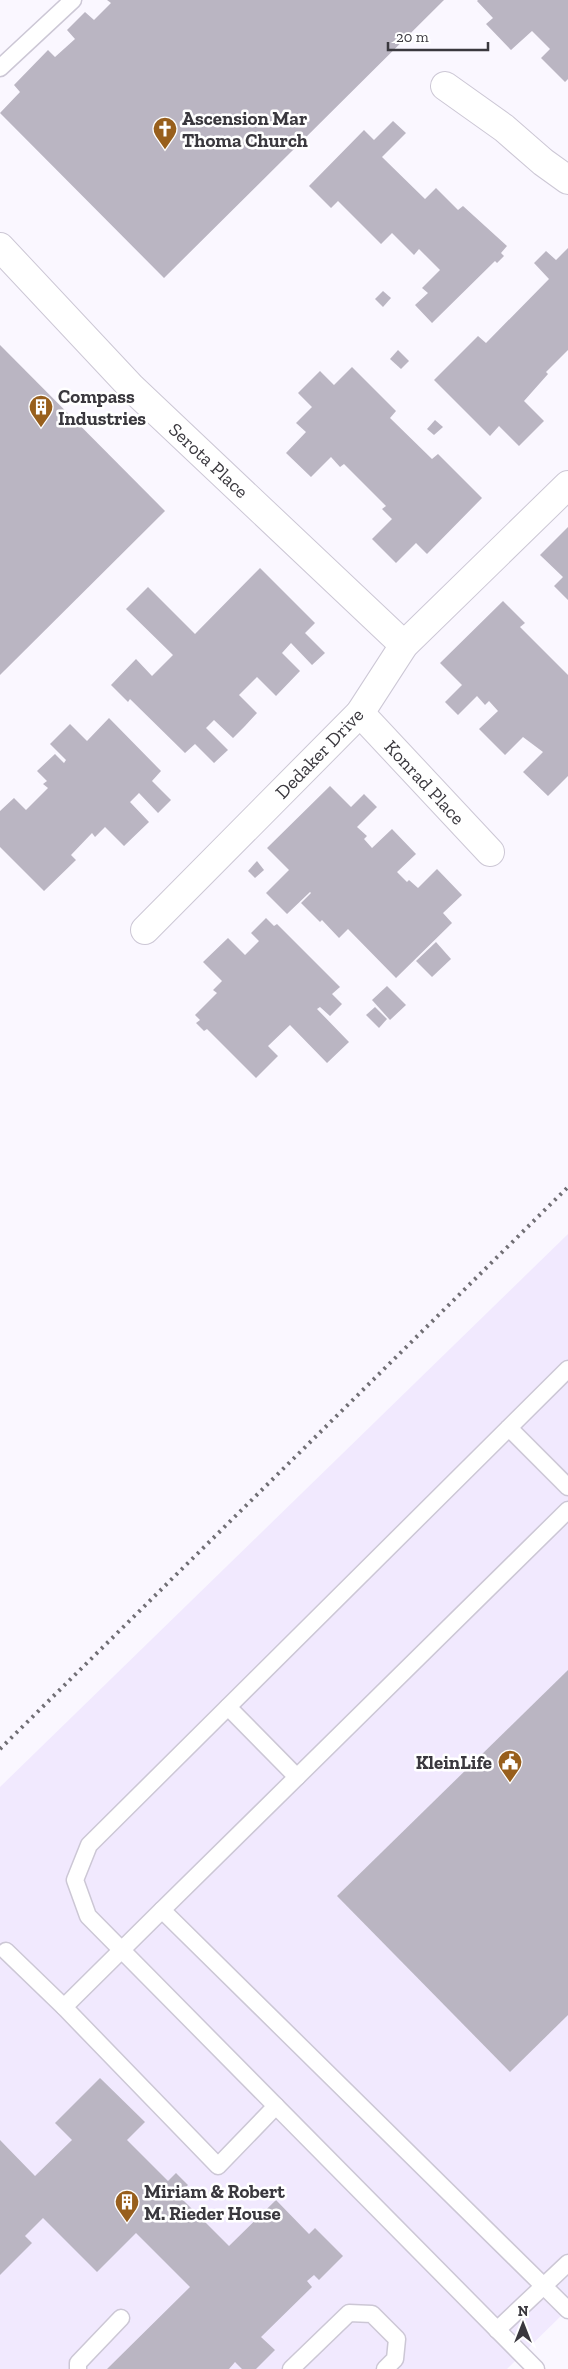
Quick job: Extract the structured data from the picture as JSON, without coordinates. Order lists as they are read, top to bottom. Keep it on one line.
{"streets":{"street":["Serota Place","Dedaker Drive","Konrad Place"]},"crossings":[["Serota Place","Dedaker Drive"],["Dedaker Drive","Konrad Place"]],"places":{"church":["Ascension Mar Thoma Church"],"building":["Compass Industries","Miriam & Robert M. Rieder House"],"public building":["KleinLife"]},"scale_bar":"20 m","north":"top"}
